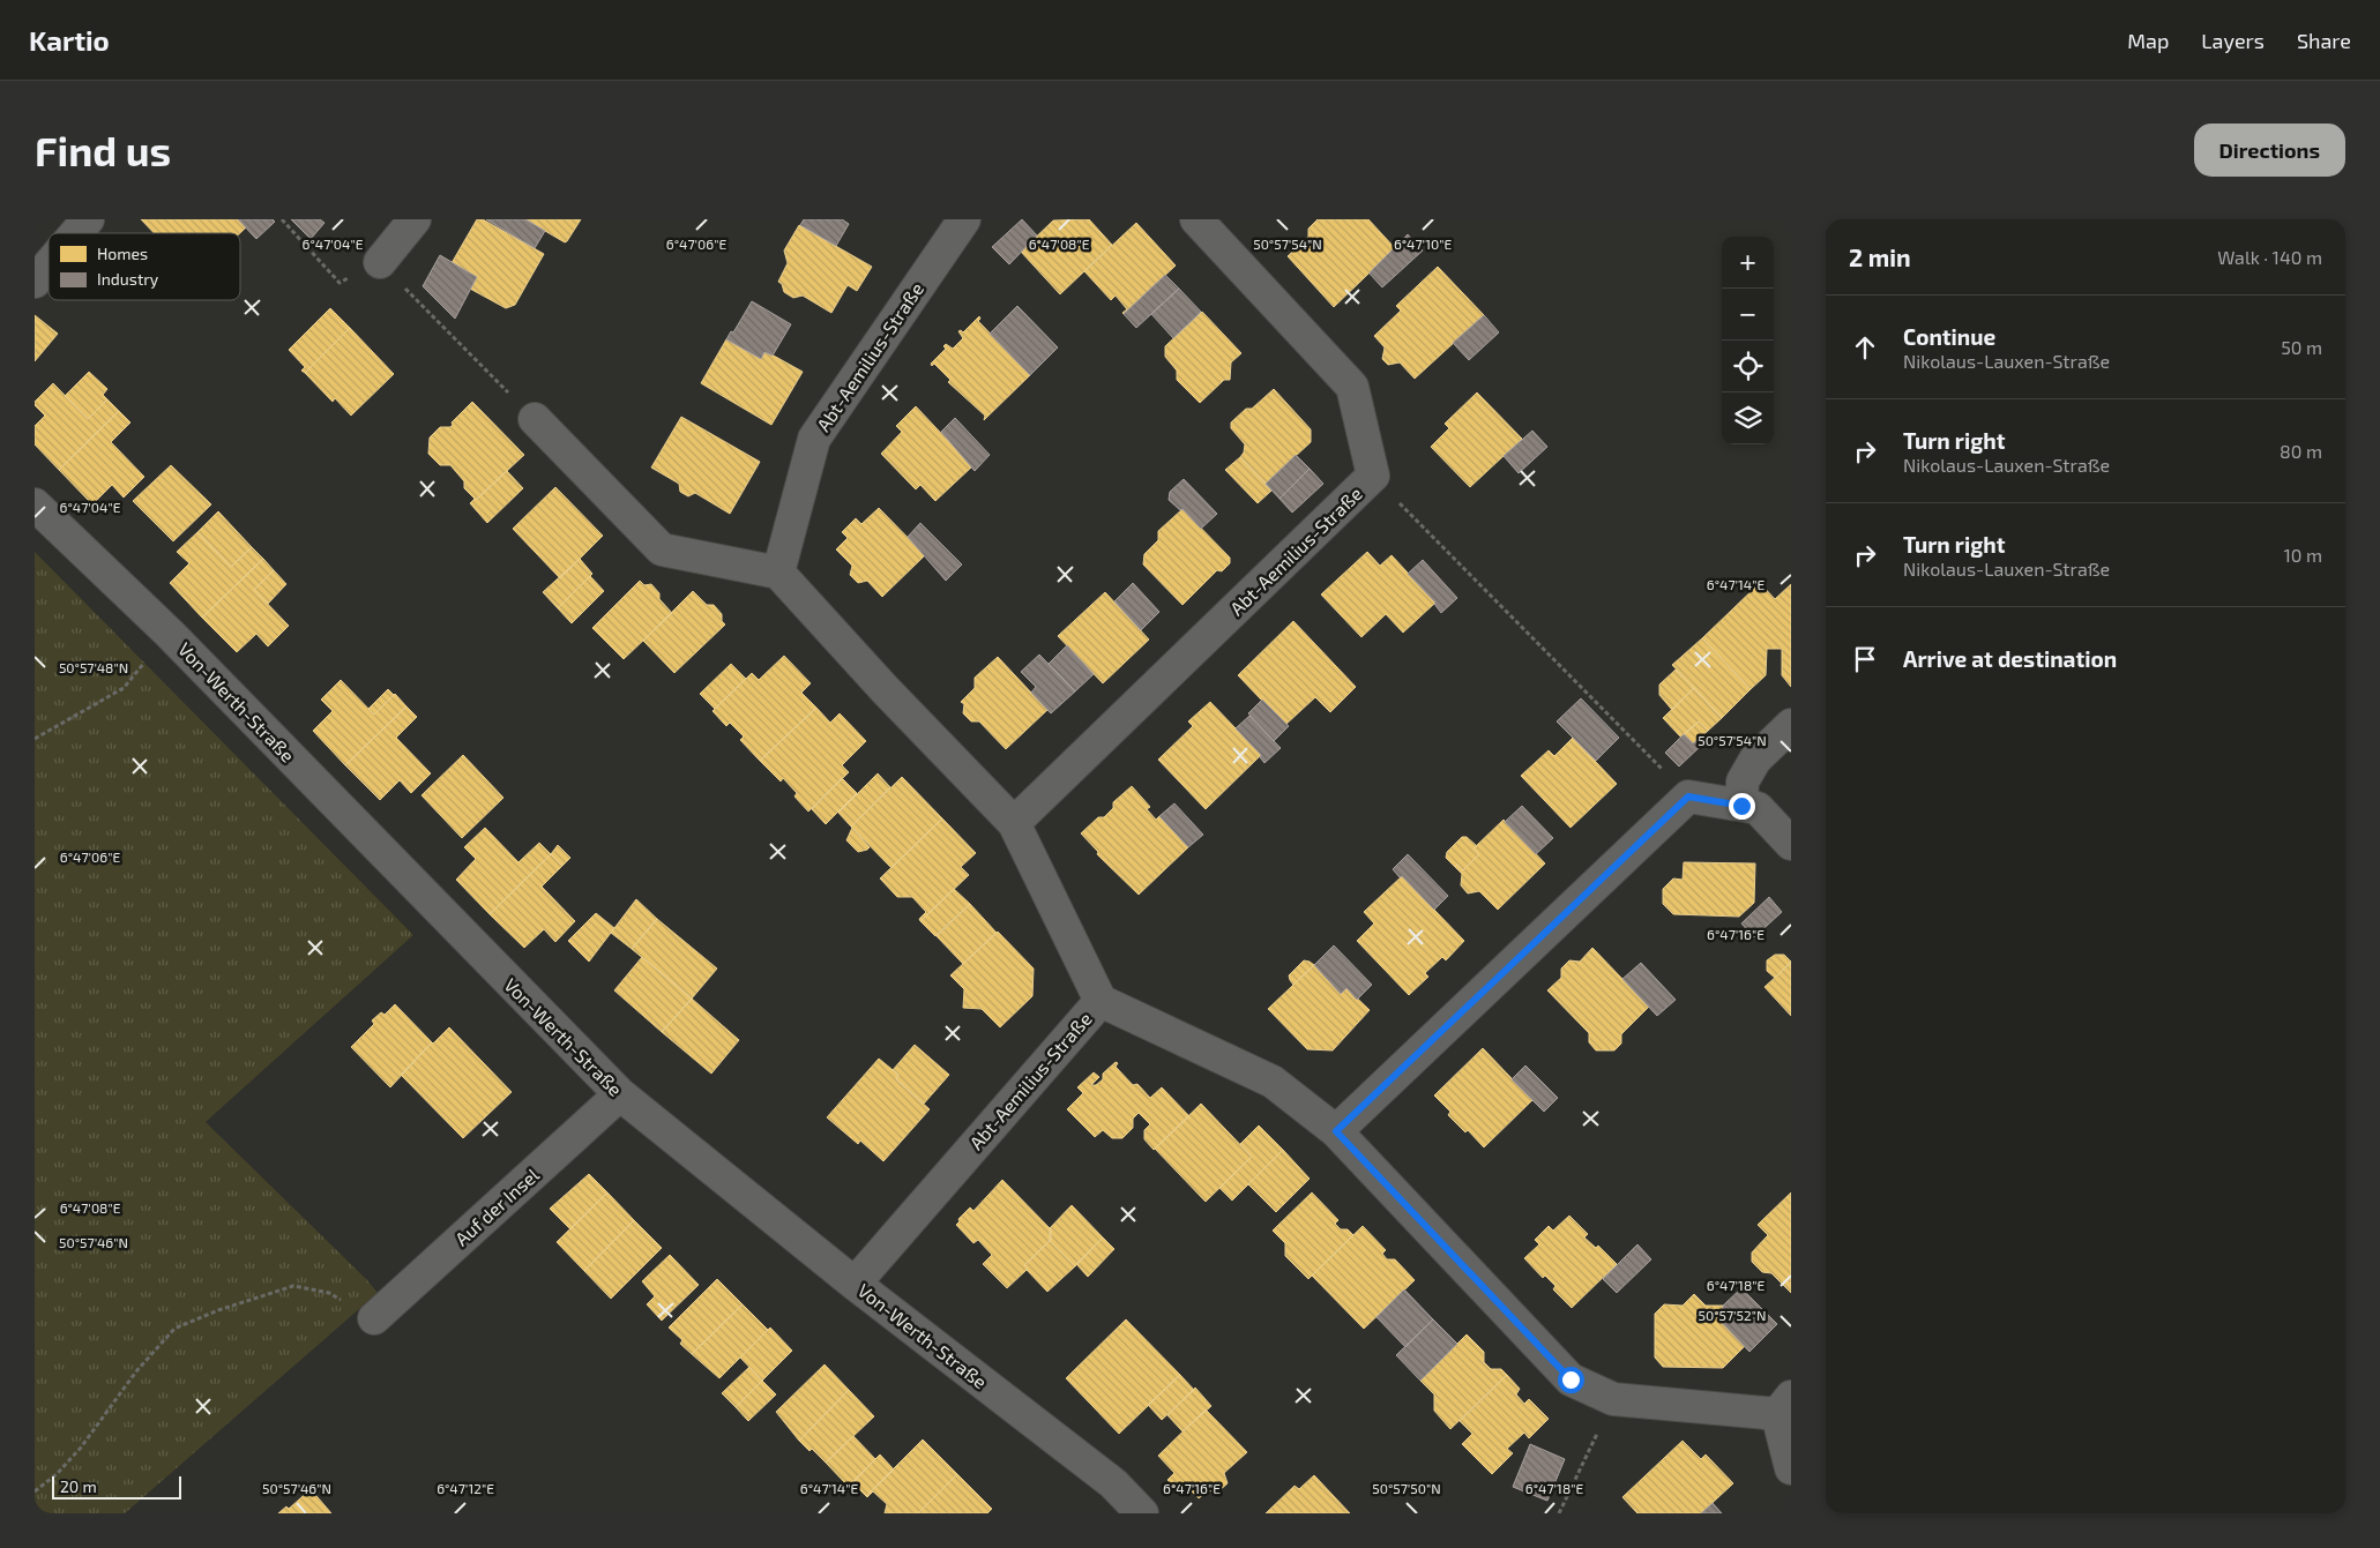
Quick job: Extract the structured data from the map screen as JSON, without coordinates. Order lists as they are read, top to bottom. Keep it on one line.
{"streets":{"street":["Abt-Aemilius-Straße","Von-Werth-Straße","Auf der Insel"]},"crossings":[["Abt-Aemilius-Straße","Von-Werth-Straße"],["Von-Werth-Straße","Auf der Insel"]],"legend":["Homes","Industry"],"scale_bar":"20 m","page":{"header":"Kartio","nav":["Map","Layers","Share"],"buttons":"Directions","title":"Find us","heading":["2 min","Walk · 140 m"],"map_buttons":["+","−"],"list":[["Continue","Nikolaus-Lauxen-Straße","50 m"],["Turn right","Nikolaus-Lauxen-Straße","80 m"],["Turn right","Nikolaus-Lauxen-Straße","10 m"],"Arrive at destination"],"scale":"20 m"},"coordinates":["6°47'04\"E","6°47'06\"E","6°47'08\"E","6°47'10\"E","50°57'54\"N","6°47'14\"E","50°57'48\"N","6°47'16\"E","50°57'46\"N","6°47'18\"E","50°57'52\"N","50°57'50\"N","6°47'12\"E"]}
